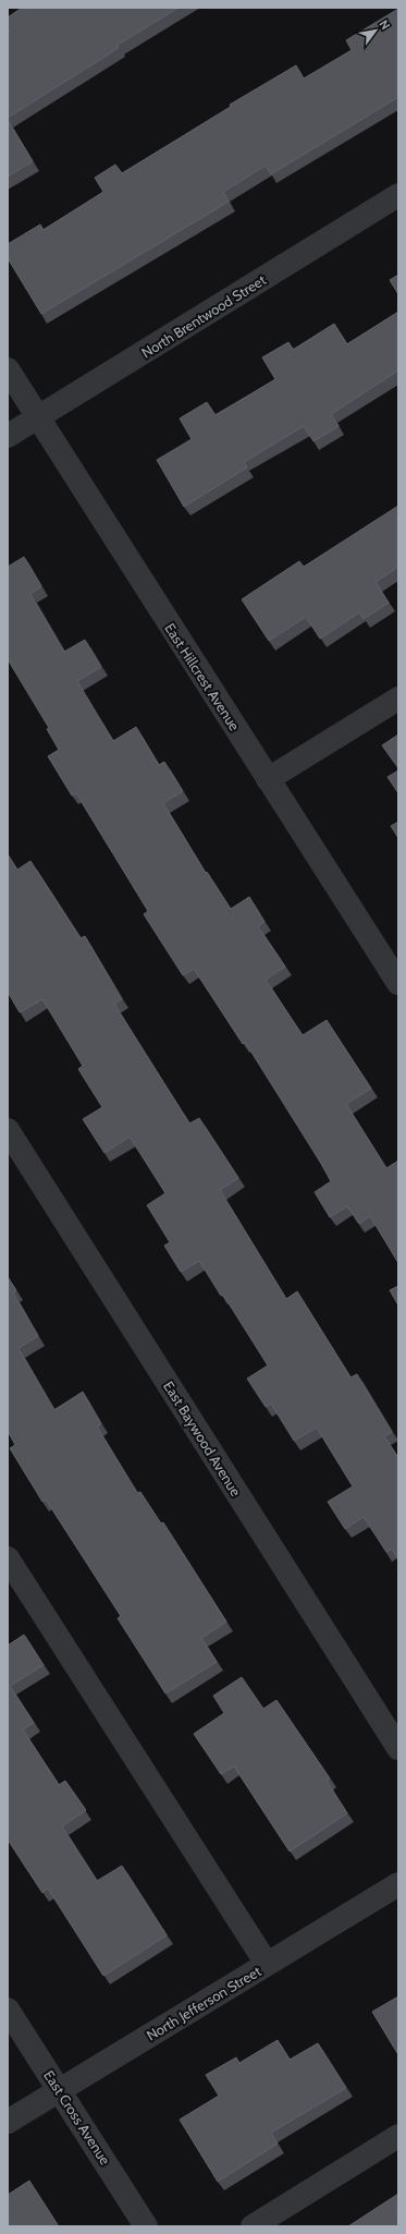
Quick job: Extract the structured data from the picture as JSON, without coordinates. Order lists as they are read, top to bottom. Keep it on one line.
{"streets":{"street":["North Brentwood Street","East Hillcrest Avenue","East Baywood Avenue","North Jefferson Street","East Cross Avenue"]},"crossings":[["North Brentwood Street","East Hillcrest Avenue"],["North Jefferson Street","East Cross Avenue"]],"north":"top right"}
